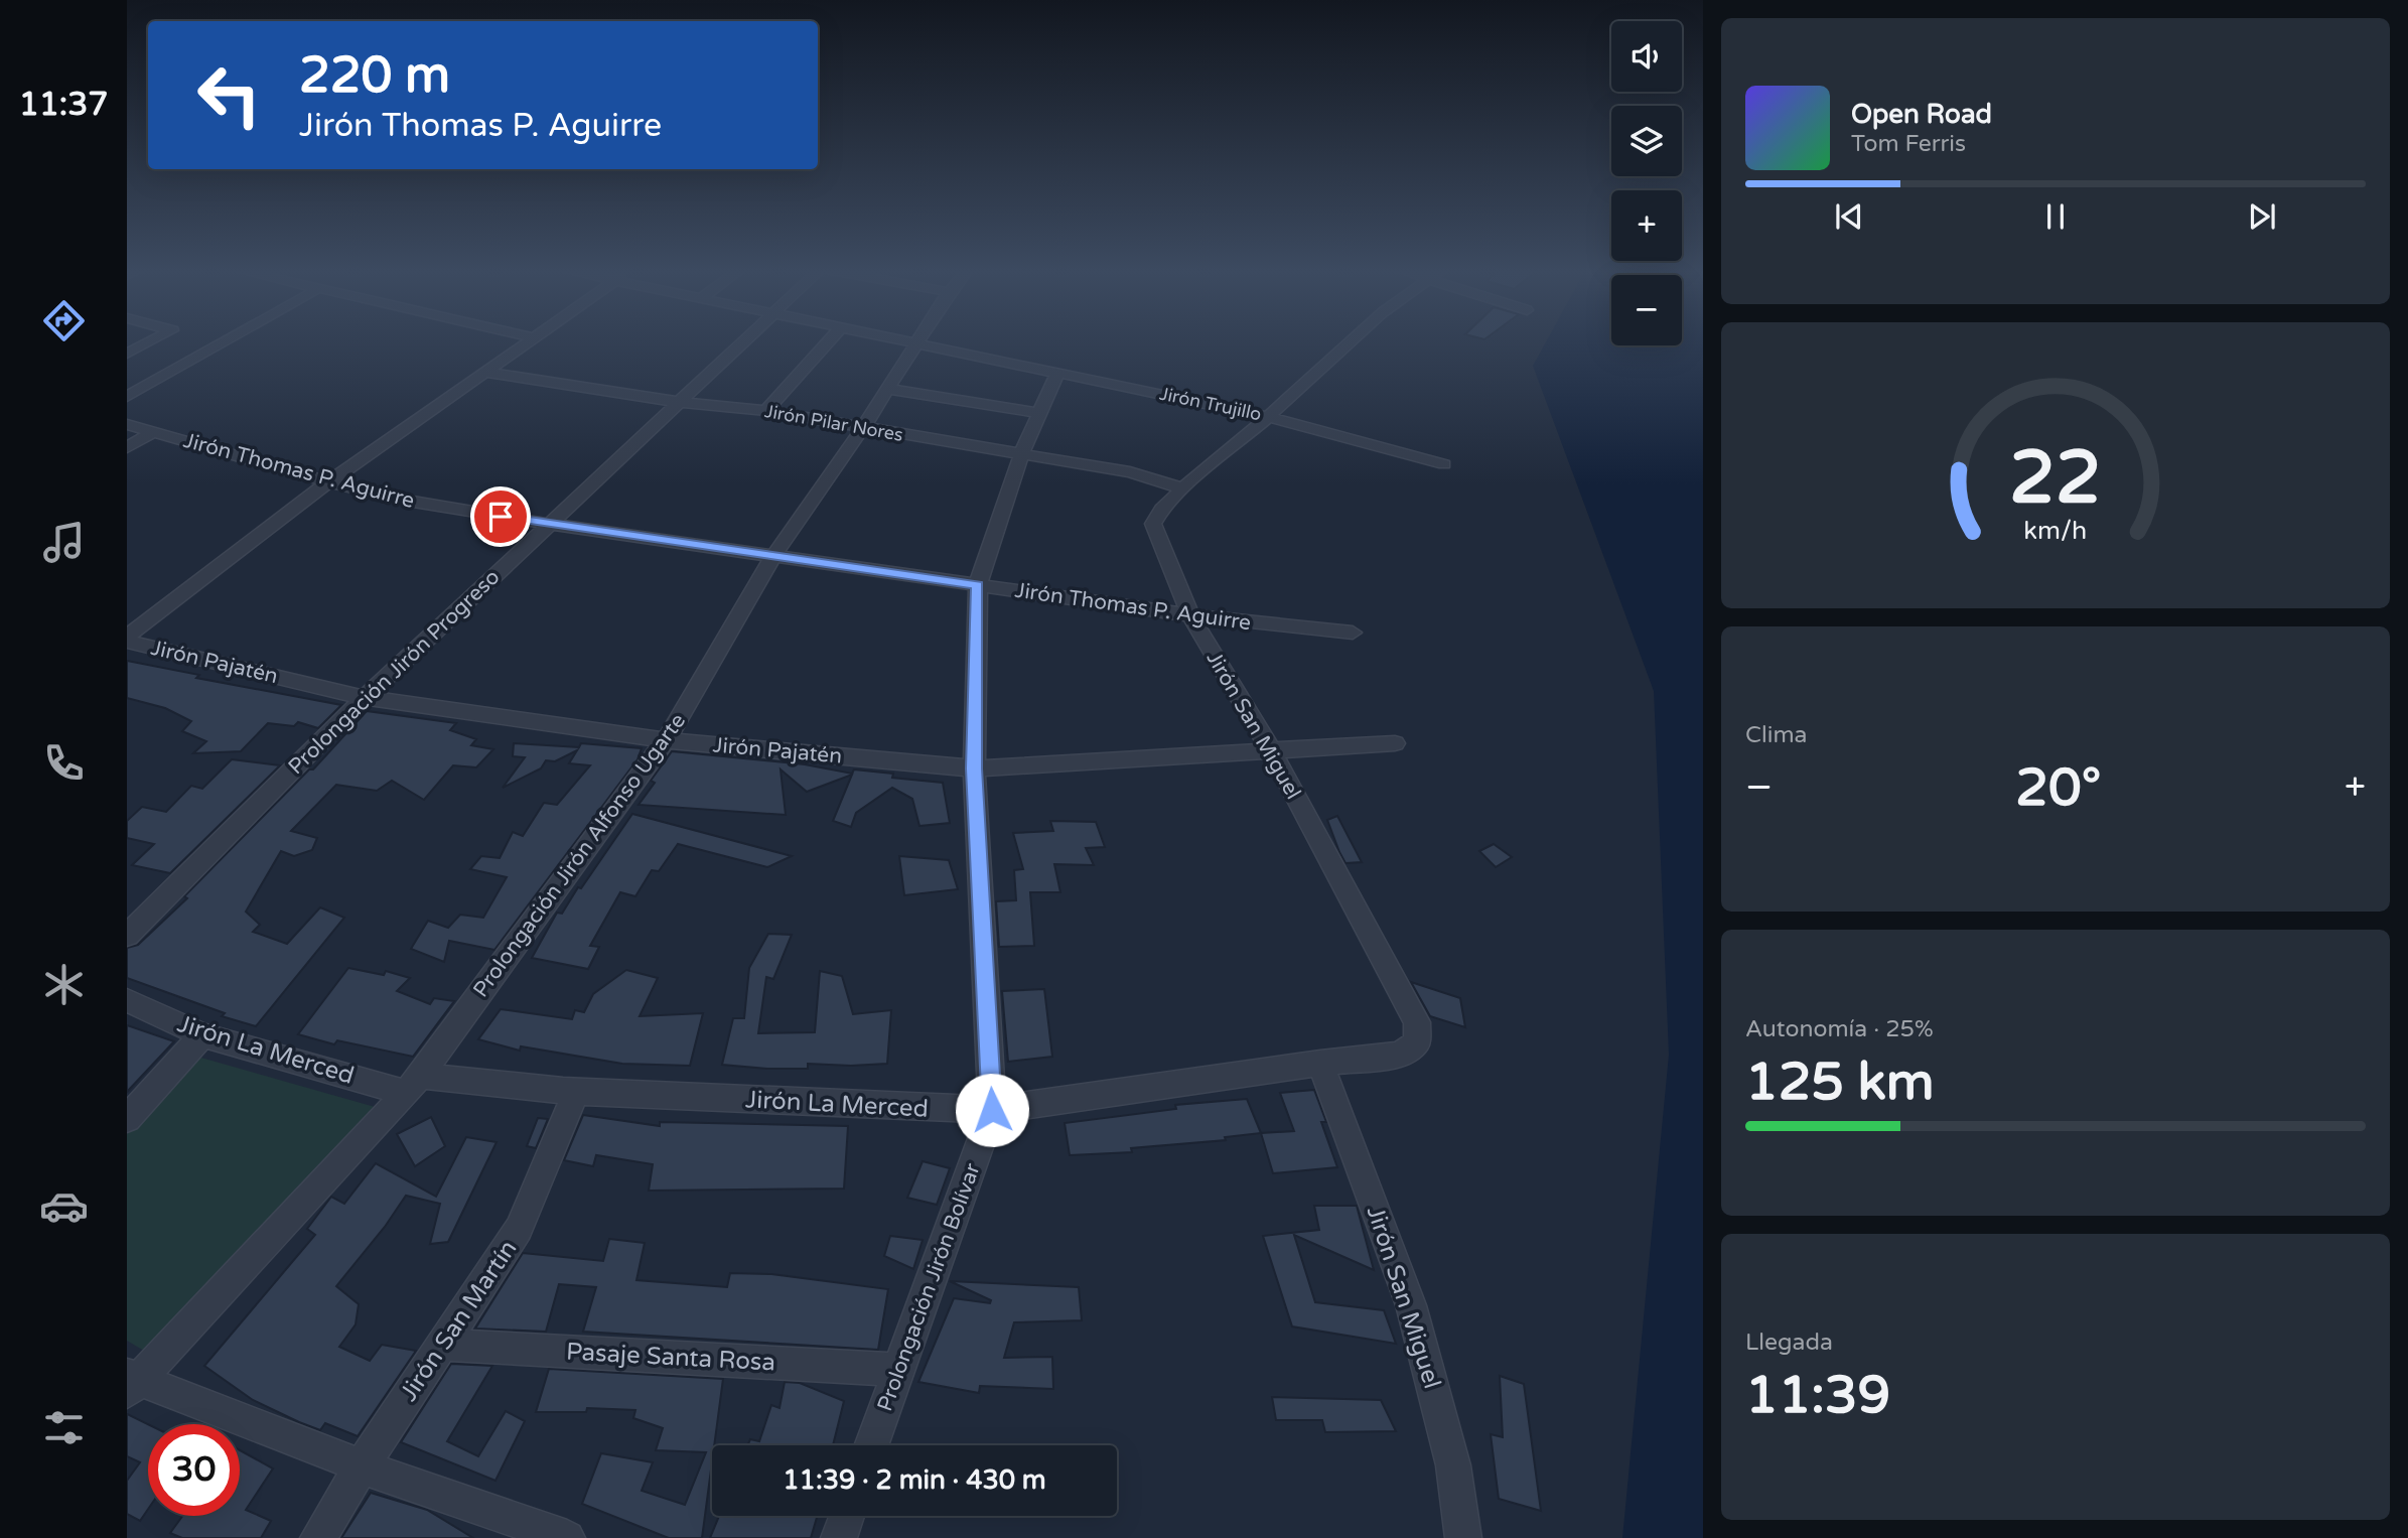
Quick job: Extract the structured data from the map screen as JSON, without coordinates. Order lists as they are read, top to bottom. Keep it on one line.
{"streets":{"street":["Jirón Trujillo","Jirón Pilar Nores","Jirón Thomas P. Aguirre","Jirón Pajatén","Prolongación Jirón Progreso","Jirón San Miguel","Prolongación Jirón Alfonso Ugarte","Jirón La Merced","Prolongación Jirón Bolívar","Jirón San Martín","Pasaje Santa Rosa"]},"crossings":[["Jirón Trujillo","Jirón San Miguel"],["Jirón Trujillo","Prolongación Jirón Alfonso Ugarte"],["Jirón Trujillo","Prolongación Jirón Bolívar"],["Jirón Pilar Nores","Prolongación Jirón Progreso"],["Jirón Pilar Nores","Jirón San Miguel"],["Jirón Pilar Nores","Prolongación Jirón Alfonso Ugarte"],["Jirón Pilar Nores","Prolongación Jirón Bolívar"],["Jirón Thomas P. Aguirre","Prolongación Jirón Progreso"],["Jirón Thomas P. Aguirre","Jirón San Miguel"],["Jirón Thomas P. Aguirre","Prolongación Jirón Alfonso Ugarte"],["Jirón Thomas P. Aguirre","Prolongación Jirón Bolívar"],["Jirón Pajatén","Prolongación Jirón Progreso"],["Jirón Pajatén","Jirón San Miguel"],["Jirón Pajatén","Prolongación Jirón Alfonso Ugarte"],["Jirón Pajatén","Prolongación Jirón Bolívar"],["Jirón San Miguel","Jirón La Merced"],["Prolongación Jirón Alfonso Ugarte","Jirón La Merced"],["Jirón La Merced","Prolongación Jirón Bolívar"],["Jirón La Merced","Jirón San Martín"],["Prolongación Jirón Bolívar","Pasaje Santa Rosa"],["Jirón San Martín","Pasaje Santa Rosa"]],"page":{"tabs":"11:37","map_buttons":["+","−"],"turn":["220 m","Jirón Thomas P. Aguirre"],"song":["Open Road","Tom Ferris"],"tile":["Clima",["Autonomía · 25%","125 km"],["Llegada","11:39"]],"heat":["−","20°","+"],"limit":"30","trip":"11:39 · 2 min · 430 m","gauge":["22","km/h"]}}
